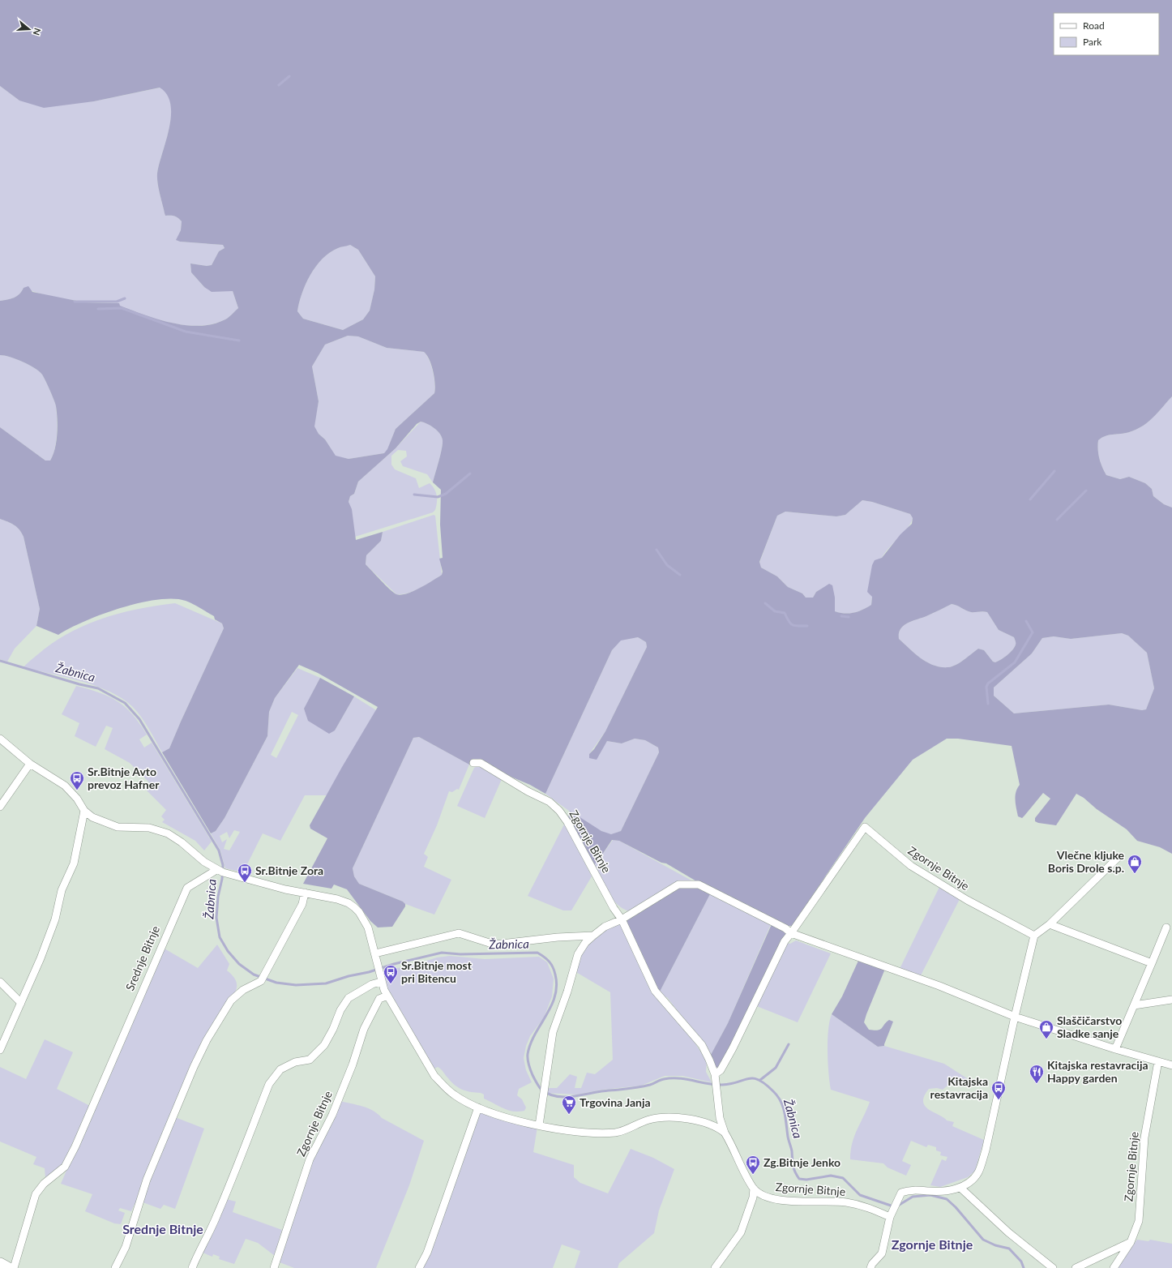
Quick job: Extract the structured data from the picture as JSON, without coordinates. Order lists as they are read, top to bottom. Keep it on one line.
{"streets":{"street":["Zgornje Bitnje","Srednje Bitnje"]},"districts":["Srednje Bitnje","Zgornje Bitnje"],"water":["Žabnica"],"places":{"bus stop":["Sr.Bitnje Avto prevoz Hafner","Sr.Bitnje Zora","Sr.Bitnje most pri Bitencu","Kitajska restavracija","Zg.Bitnje Jenko"],"shop":["Vlečne kljuke Boris Drole s.p.","Slaščičarstvo Sladke sanje"],"restaurant":["Kitajska restavracija Happy garden"],"supermarket":["Trgovina Janja"]},"legend":["Road","Park"],"north":"right"}
